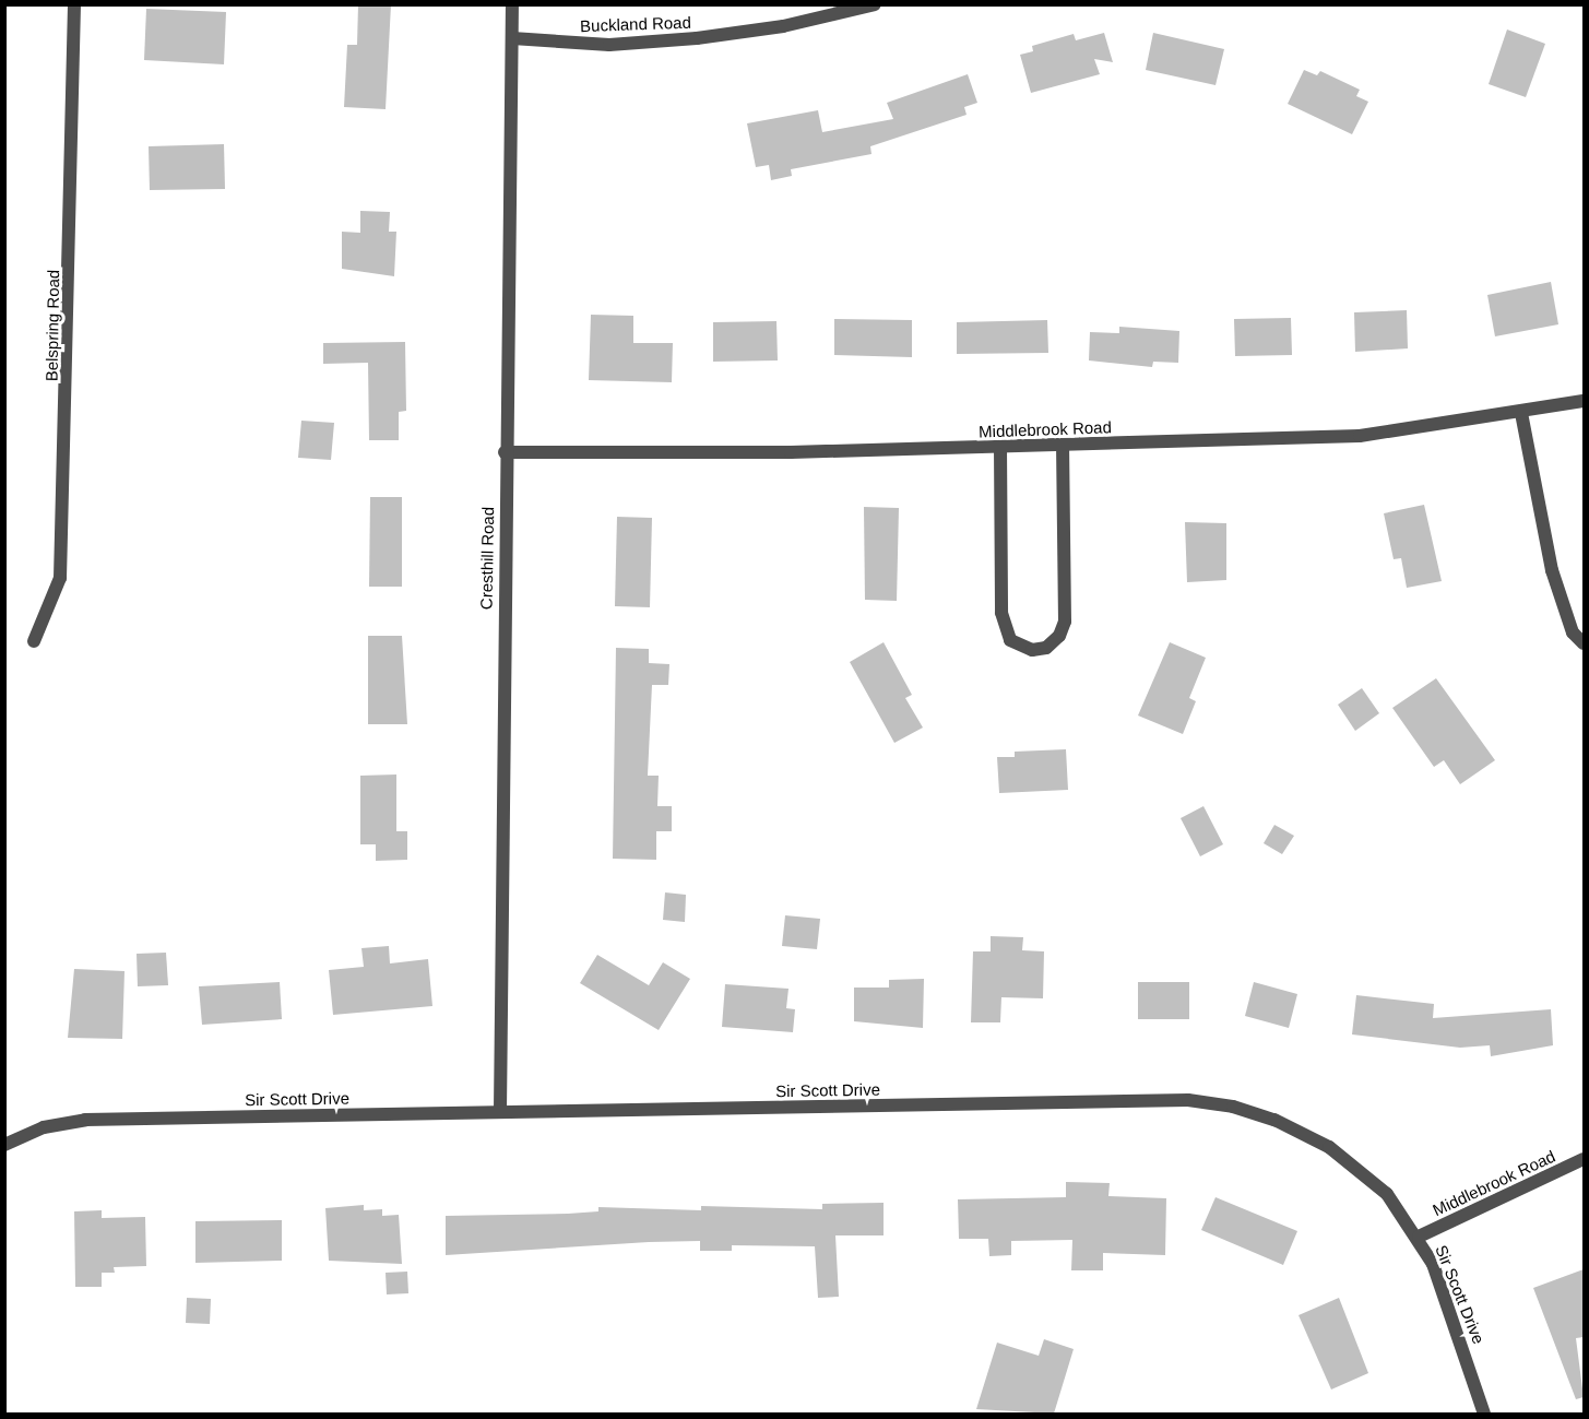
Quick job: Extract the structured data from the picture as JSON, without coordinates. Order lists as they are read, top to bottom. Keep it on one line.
{"streets":{"street":["Buckland Road","Belspring Road","Middlebrook Road","Cresthill Road","Sir Scott Drive"]},"crossings":[["Buckland Road","Cresthill Road"],["Middlebrook Road","Cresthill Road"],["Middlebrook Road","Sir Scott Drive"],["Cresthill Road","Sir Scott Drive"]]}
